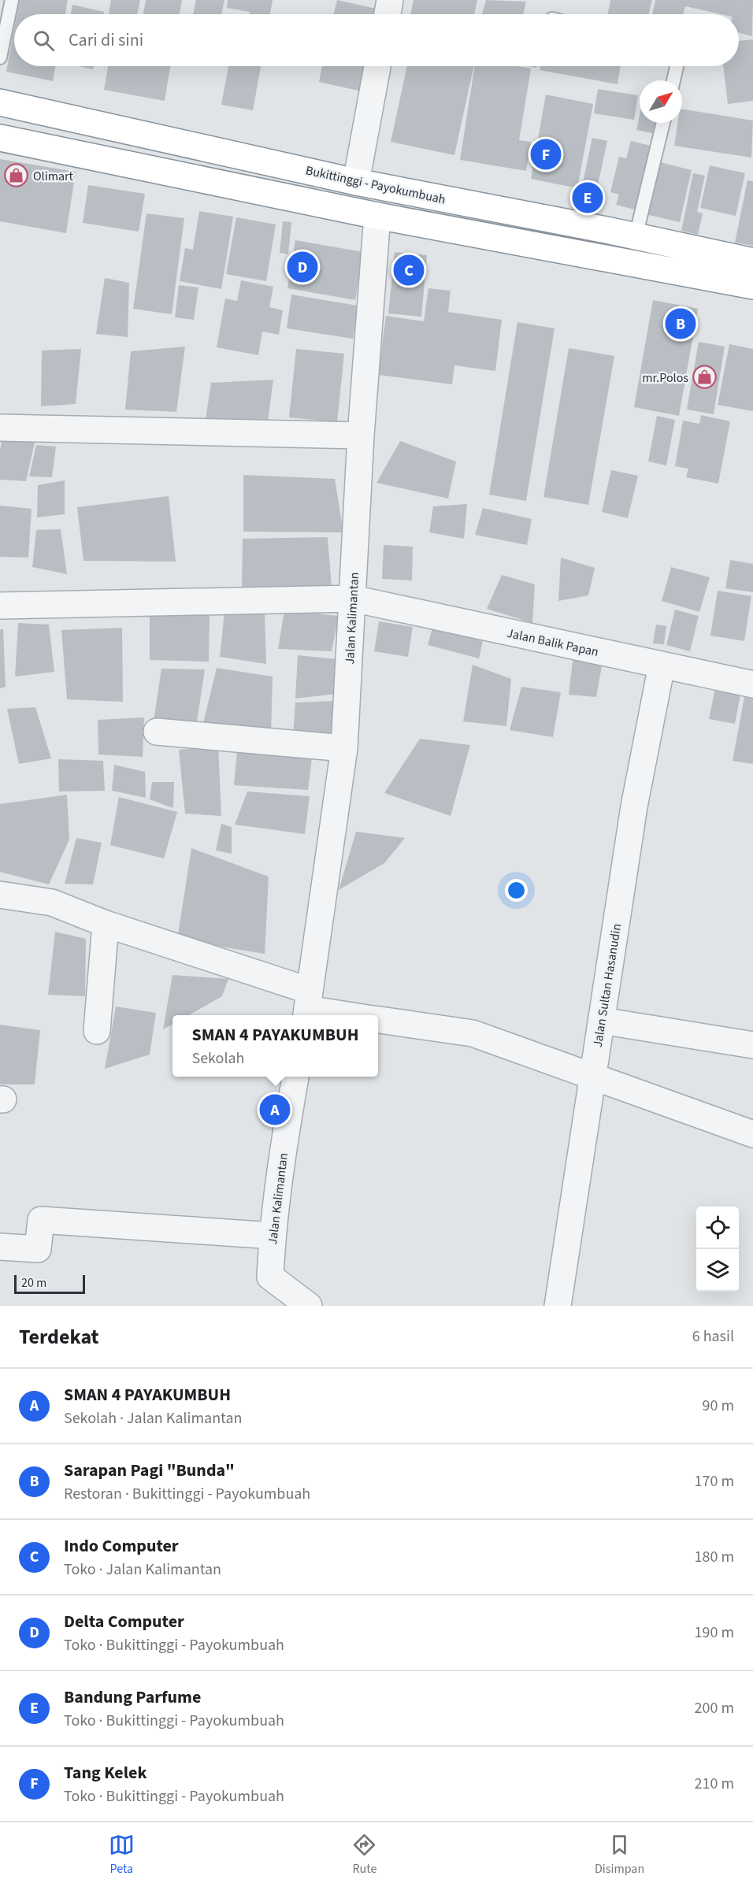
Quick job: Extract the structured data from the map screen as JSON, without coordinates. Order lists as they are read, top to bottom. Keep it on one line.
{"streets":{"highway":["Bukittinggi - Payokumbuah"],"street":["Jalan Kalimantan","Jalan Balik Papan","Jalan Sultan Hasanudin"]},"crossings":[["Jalan Kalimantan","Jalan Balik Papan"],["Jalan Balik Papan","Jalan Sultan Hasanudin"]],"places":{"shop":["Olimart","mr.Polos"]},"scale_bar":"20 m","north":"top right","page":{"search":"Cari di sini","pins":["F","E","D","C","B","A"],"popup":["SMAN 4 PAYAKUMBUH","Sekolah"],"scale":"20 m","heading":["Terdekat","6 hasil"],"list":[{"mark":"A","name":"SMAN 4 PAYAKUMBUH","note":"Sekolah · Jalan Kalimantan","value":"90 m"},{"mark":"B","name":"Sarapan Pagi \"Bunda\"","note":"Restoran · Bukittinggi - Payokumbuah","value":"170 m"},{"mark":"C","name":"Indo Computer","note":"Toko · Jalan Kalimantan","value":"180 m"},{"mark":"D","name":"Delta Computer","note":"Toko · Bukittinggi - Payokumbuah","value":"190 m"},{"mark":"E","name":"Bandung Parfume","note":"Toko · Bukittinggi - Payokumbuah","value":"200 m"},{"mark":"F","name":"Tang Kelek","note":"Toko · Bukittinggi - Payokumbuah","value":"210 m"}],"nav":["Peta","Rute","Disimpan"]}}
